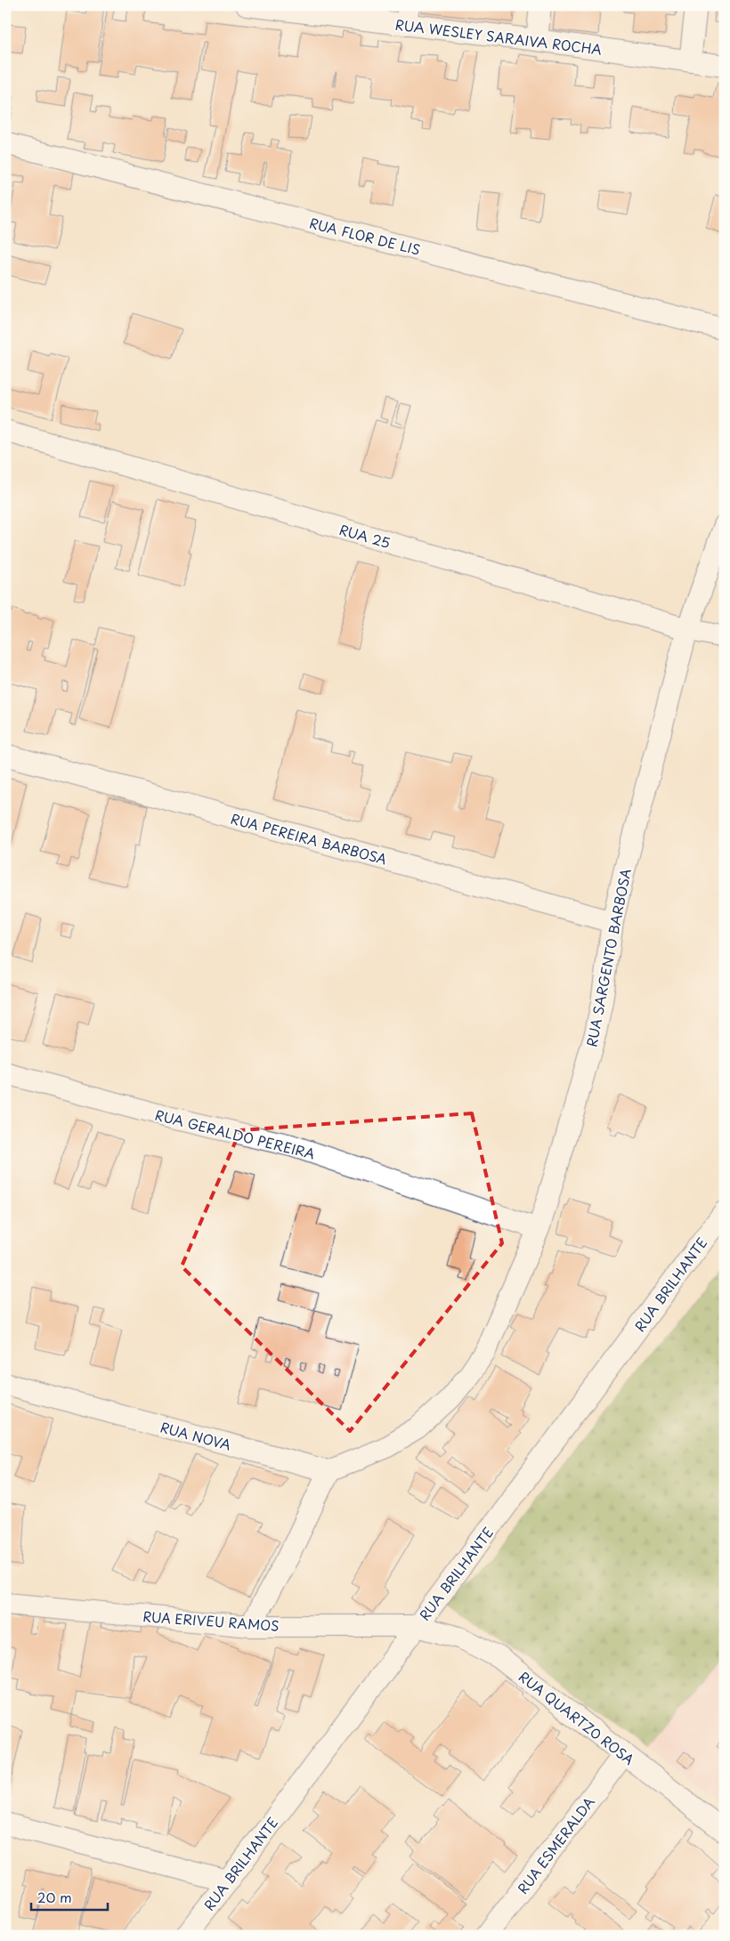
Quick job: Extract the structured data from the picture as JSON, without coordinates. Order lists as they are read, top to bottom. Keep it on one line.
{"streets":{"street":["RUA WESLEY SARAIVA ROCHA","RUA FLOR DE LIS","RUA 25","RUA PEREIRA BARBOSA","RUA SARGENTO BARBOSA","RUA GERALDO PEREIRA","RUA BRILHANTE","RUA NOVA","RUA ERIVEU RAMOS","RUA QUARTZO ROSA","RUA ESMERALDA"]},"crossings":[["RUA 25","RUA SARGENTO BARBOSA"],["RUA PEREIRA BARBOSA","RUA SARGENTO BARBOSA"],["RUA SARGENTO BARBOSA","RUA GERALDO PEREIRA"],["RUA SARGENTO BARBOSA","RUA NOVA"],["RUA BRILHANTE","RUA ERIVEU RAMOS"],["RUA BRILHANTE","RUA QUARTZO ROSA"],["RUA ERIVEU RAMOS","RUA QUARTZO ROSA"],["RUA QUARTZO ROSA","RUA ESMERALDA"]],"scale_bar":"20 m"}
